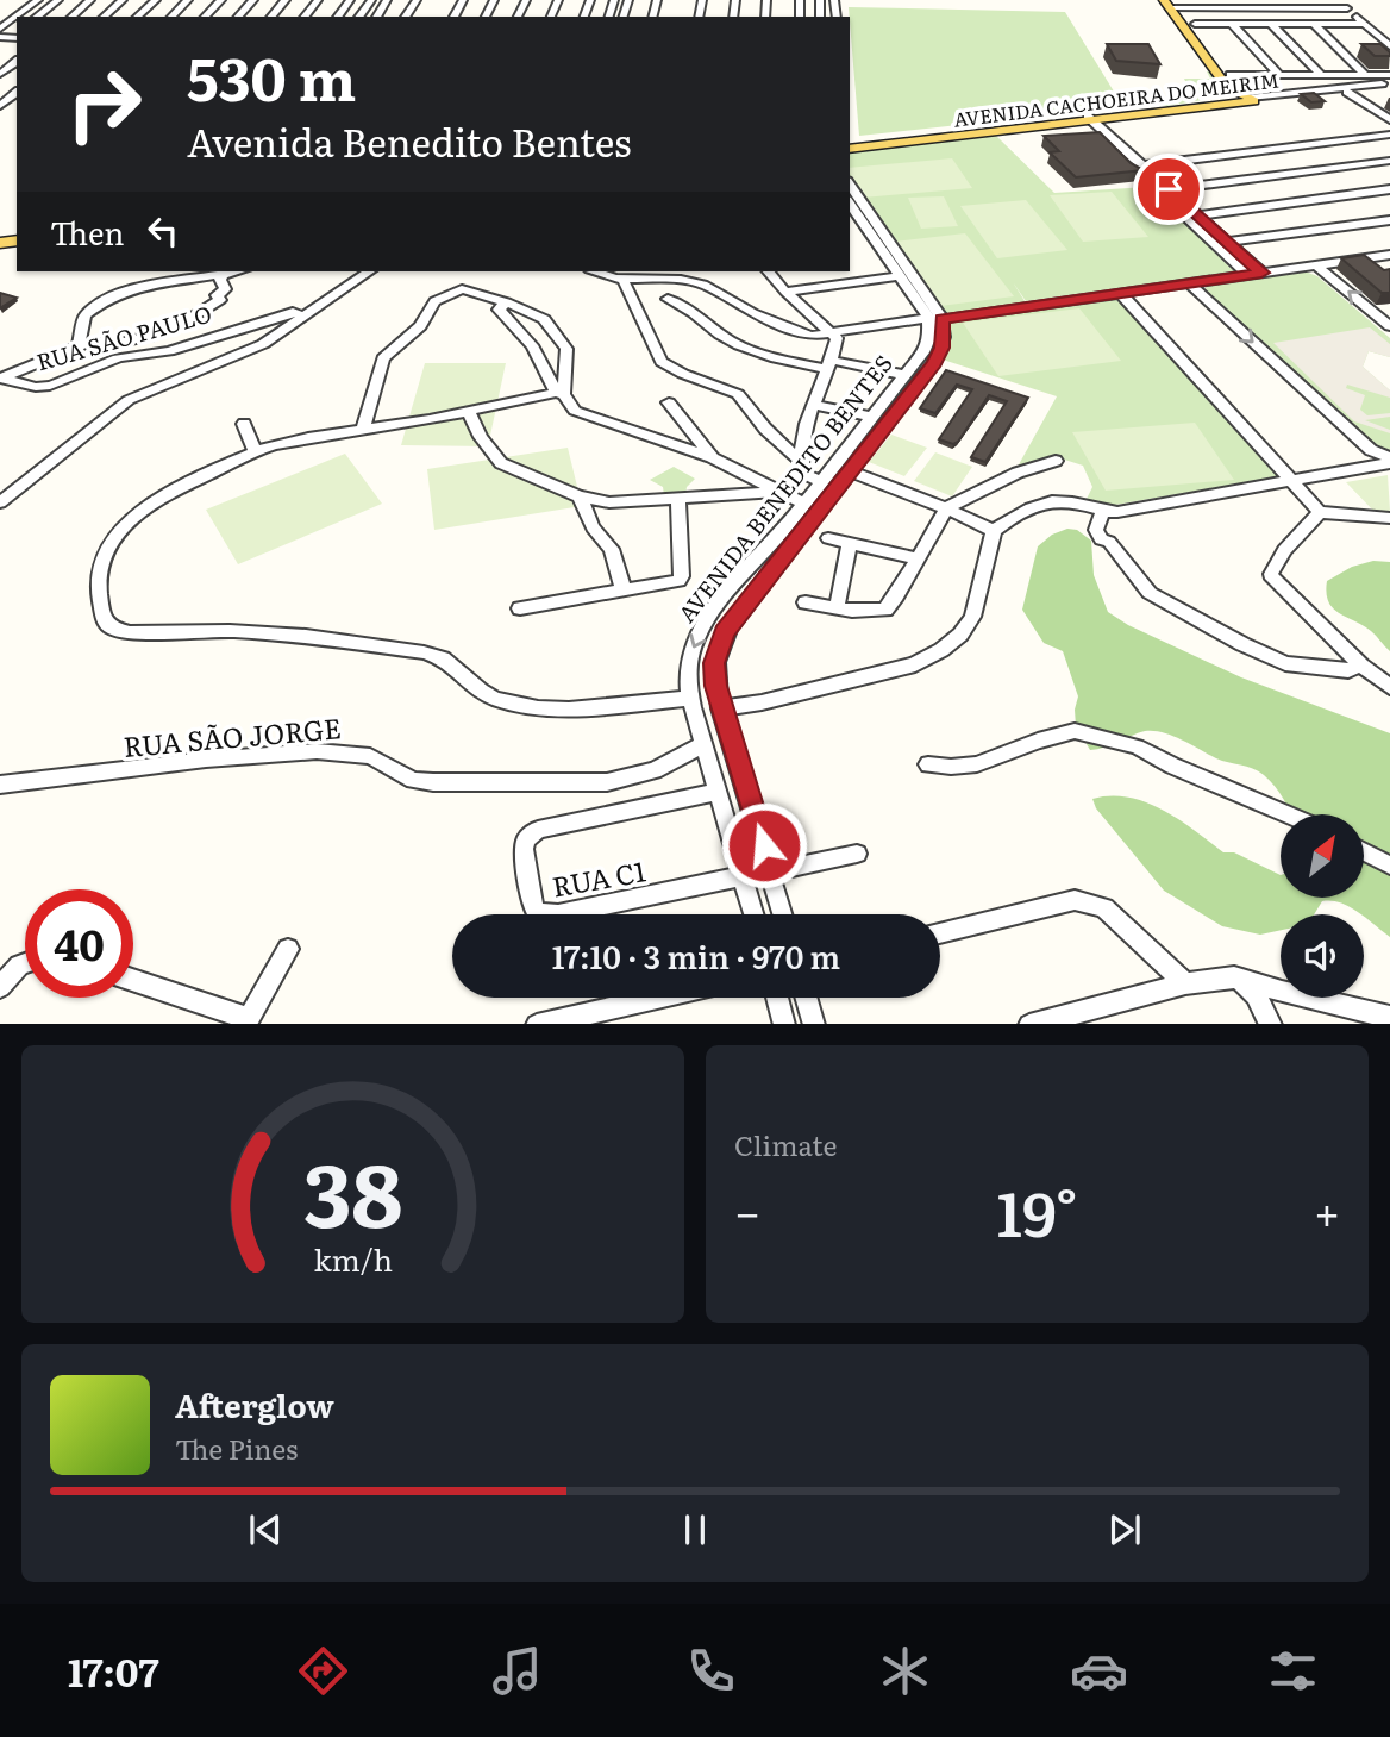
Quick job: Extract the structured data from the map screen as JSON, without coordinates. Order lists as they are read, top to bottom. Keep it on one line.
{"streets":{"main road":["AVENIDA CACHOEIRA DO MEIRIM"],"street":["RUA SÃO PAULO","AVENIDA BENEDITO BENTES","RUA SÃO JORGE","RUA C1"]},"crossings":[["AVENIDA BENEDITO BENTES","RUA SÃO JORGE"],["AVENIDA BENEDITO BENTES","RUA C1"]],"north":"top right","page":{"turn":["530 m","Avenida Benedito Bentes"],"then":"Then","limit":"40","trip":"17:10 · 3 min · 970 m","tile":"Climate","heat":["−","19°","+"],"song":["Afterglow","The Pines"],"tabs":"17:07","gauge":["38","km/h"]}}
